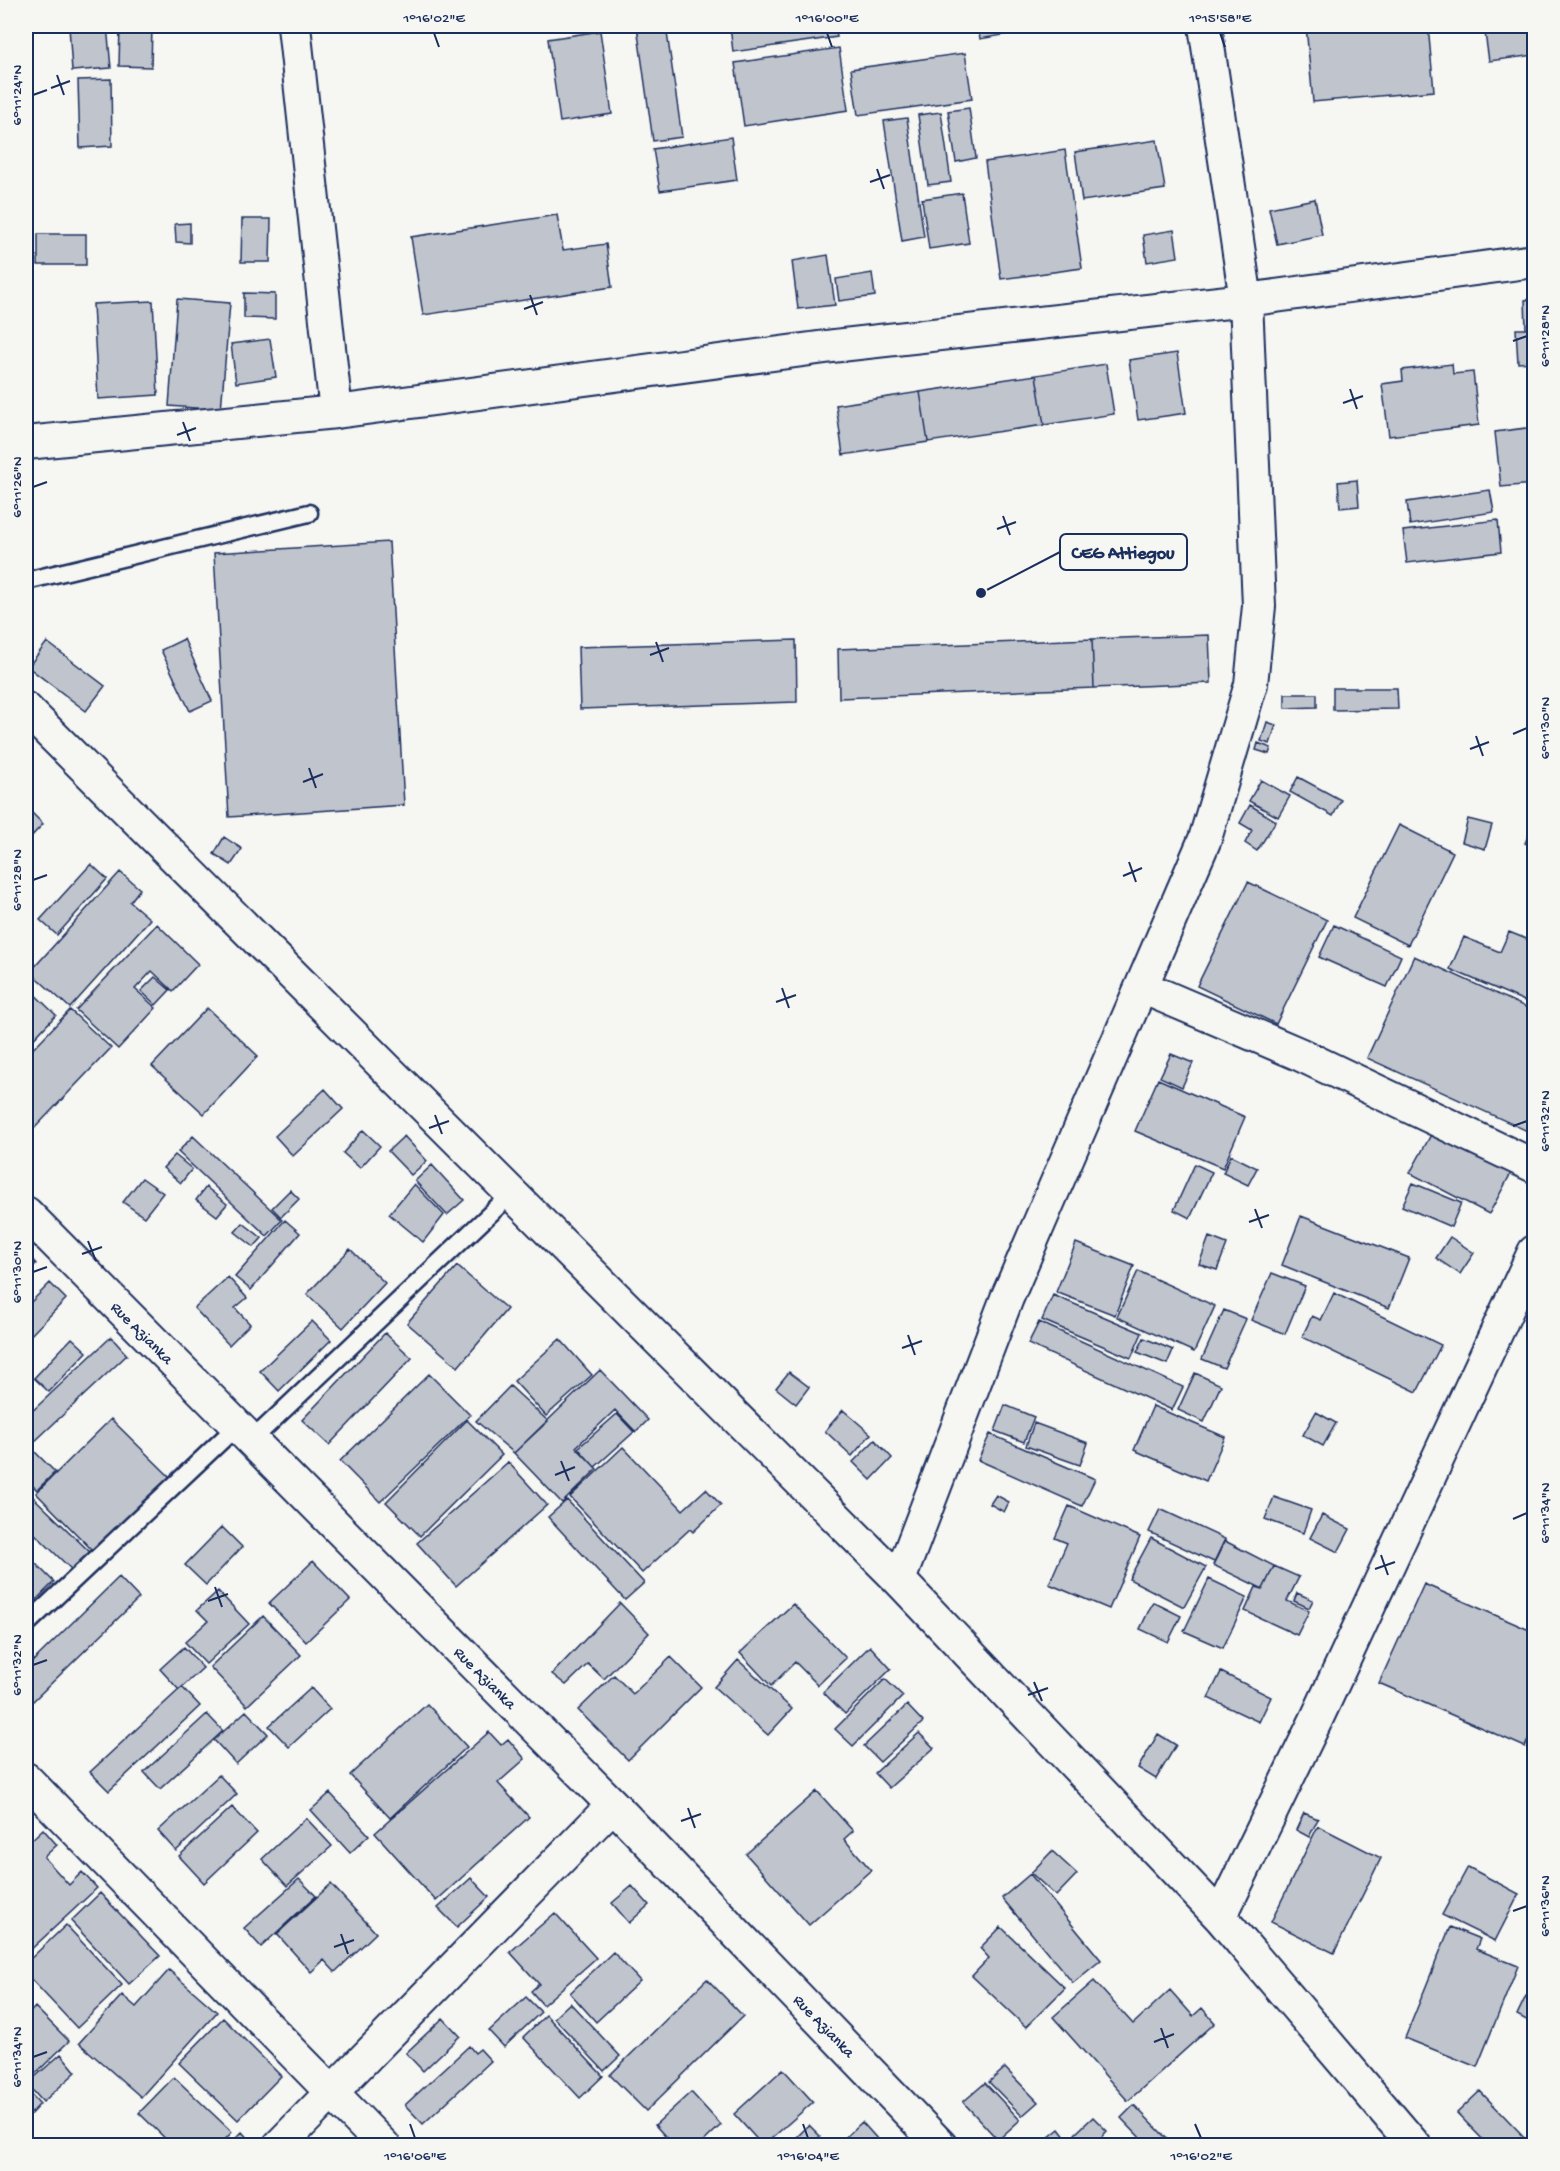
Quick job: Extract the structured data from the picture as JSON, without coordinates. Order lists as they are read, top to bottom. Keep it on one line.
{"streets":{"street":["Rue Azianka"]},"places":["CEG Attiegou"],"coordinates":["1°16'02\"E","1°16'00\"E","1°15'58\"E","6°11'24\"N","6°11'28\"N","6°11'26\"N","6°11'30\"N","6°11'32\"N","6°11'34\"N","6°11'36\"N","1°16'06\"E","1°16'04\"E"]}
